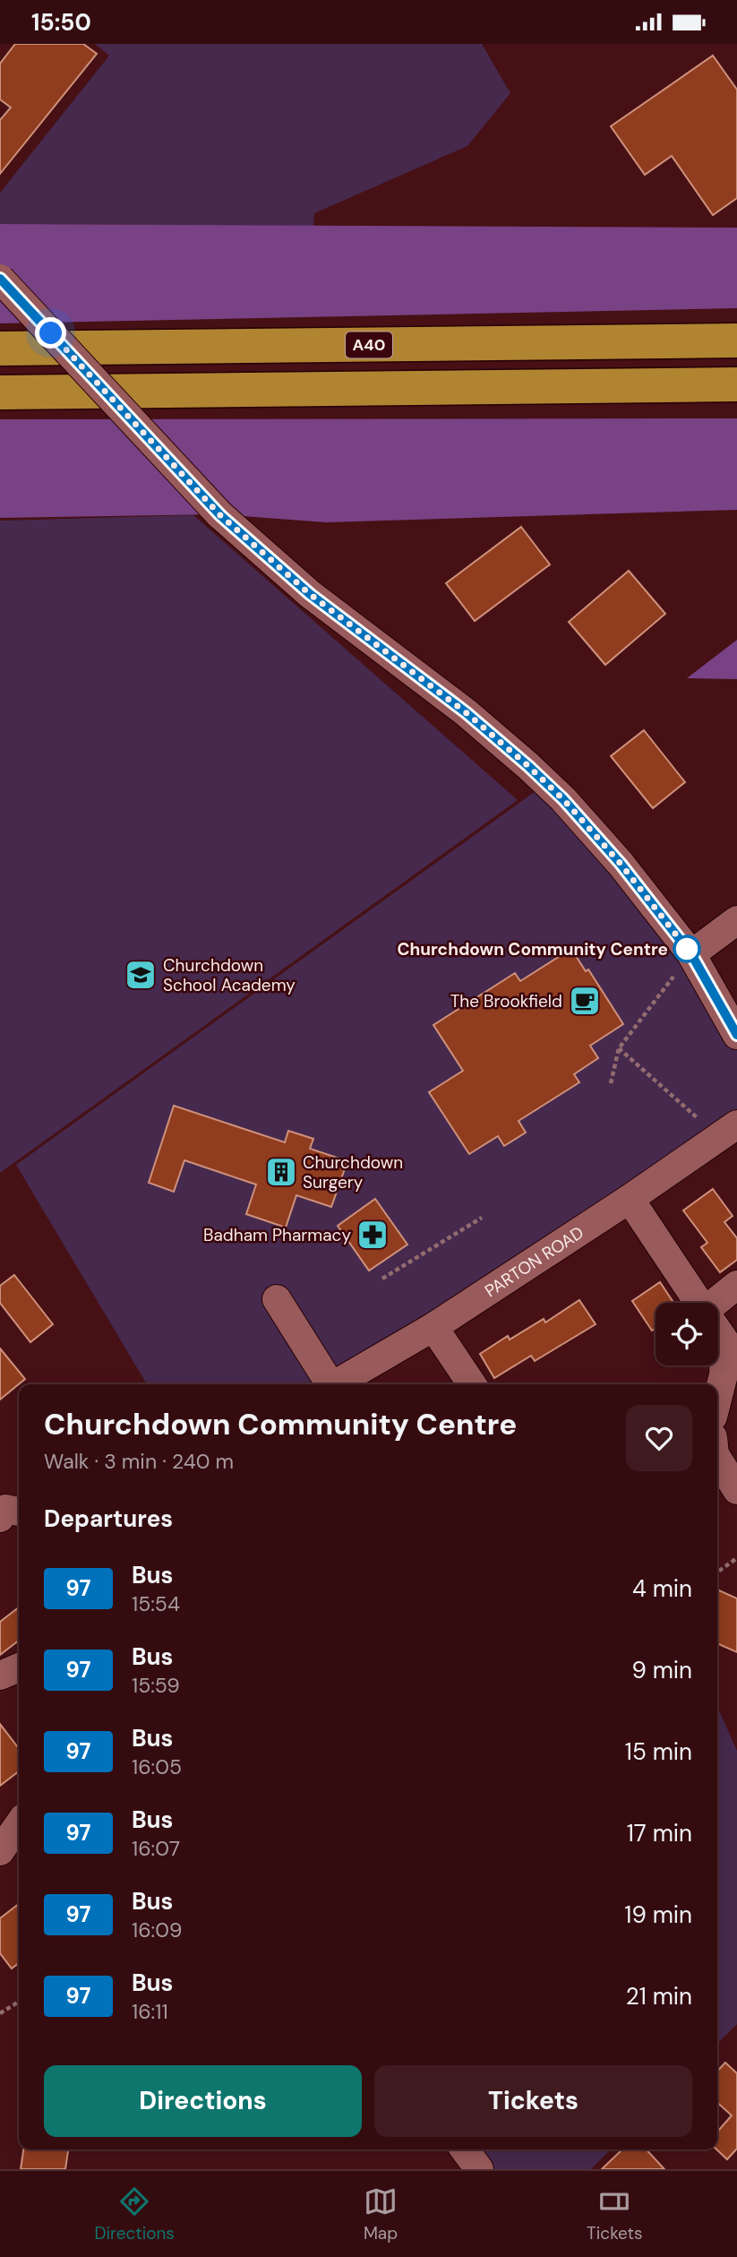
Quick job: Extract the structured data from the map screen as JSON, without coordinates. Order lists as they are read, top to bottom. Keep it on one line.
{"streets":{"highway":["A40"],"street":["PARTON ROAD"]},"places":{"other":["Churchdown Community Centre"],"school or university":["Churchdown School Academy"],"cafe":["The Brookfield"],"building":["Churchdown Surgery"],"pharmacy":["Badham Pharmacy"]},"lines":["bus line 97"],"page":{"status":"15:50","heading":[["Churchdown Community Centre","Walk · 3 min · 240 m"],"Departures"],"list":[{"mark":"97","name":"Bus","note":"15:54","value":"4 min"},{"mark":"97","name":"Bus","note":"15:59","value":"9 min"},{"mark":"97","name":"Bus","note":"16:05","value":"15 min"},{"mark":"97","name":"Bus","note":"16:07","value":"17 min"},{"mark":"97","name":"Bus","note":"16:09","value":"19 min"},{"mark":"97","name":"Bus","note":"16:11","value":"21 min"}],"buttons":["Directions","Tickets"],"tabs":["Directions","Map","Tickets"]}}
